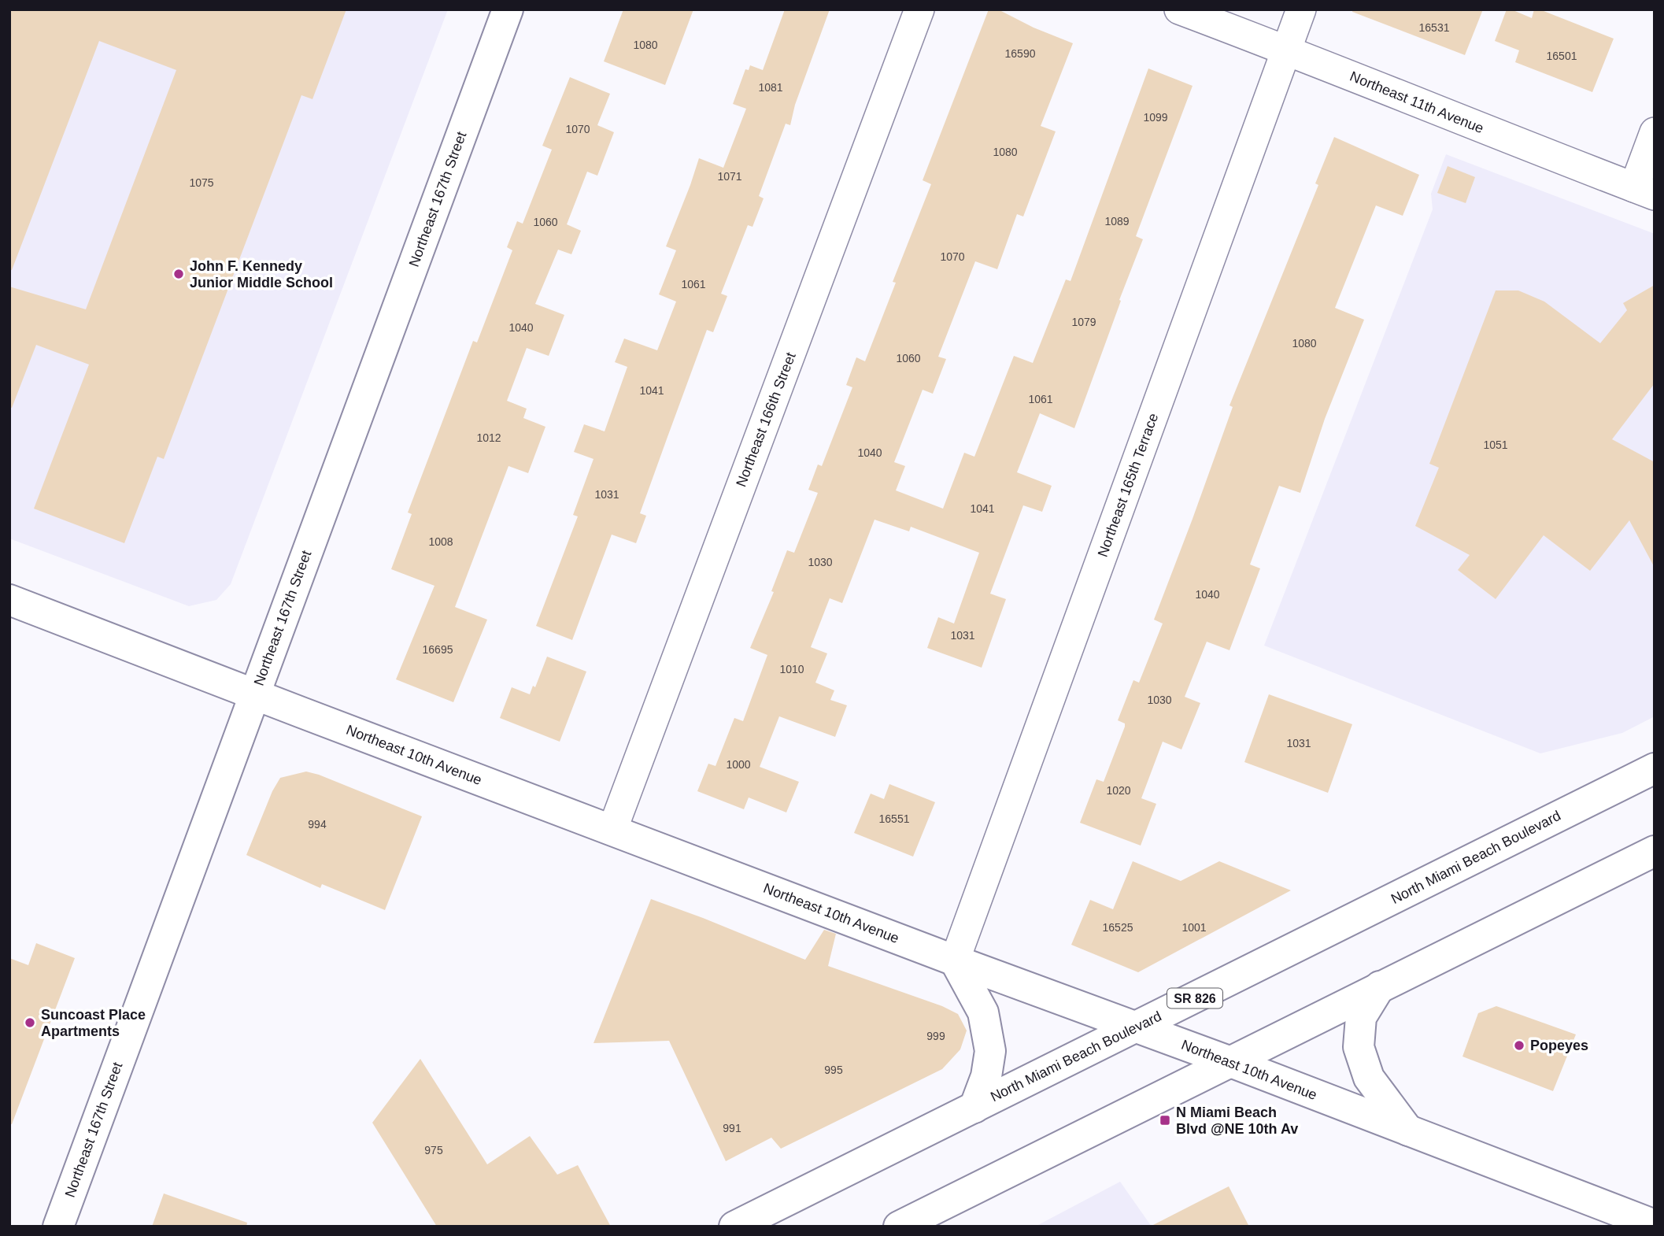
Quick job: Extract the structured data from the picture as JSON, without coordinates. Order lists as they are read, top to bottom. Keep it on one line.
{"streets":{"street":["Northeast 11th Avenue","Northeast 167th Street","Northeast 166th Street","Northeast 165th Terrace","Northeast 10th Avenue","North Miami Beach Boulevard","SR 826"]},"crossings":[["Northeast 11th Avenue","Northeast 165th Terrace"],["Northeast 167th Street","Northeast 10th Avenue"],["Northeast 166th Street","Northeast 10th Avenue"],["Northeast 165th Terrace","Northeast 10th Avenue"],["Northeast 10th Avenue","North Miami Beach Boulevard"]],"places":{"other":["John F. Kennedy Junior Middle School","Suncoast Place Apartments","Popeyes"],"transit":["N Miami Beach Blvd @NE 10th Av"]},"house_numbers":["16531","1080","16590","16501","1081","1099","1070","1080","1071","1075","1089","1060","1070","1061","1079","1040","1080","1060","1041","1061","1012","1051","1040","1031","1041","1008","1030","1040","1031","16695","1010","1030","1031","1000","1020","16551","994","16525","1001","999","995","991","975"]}
